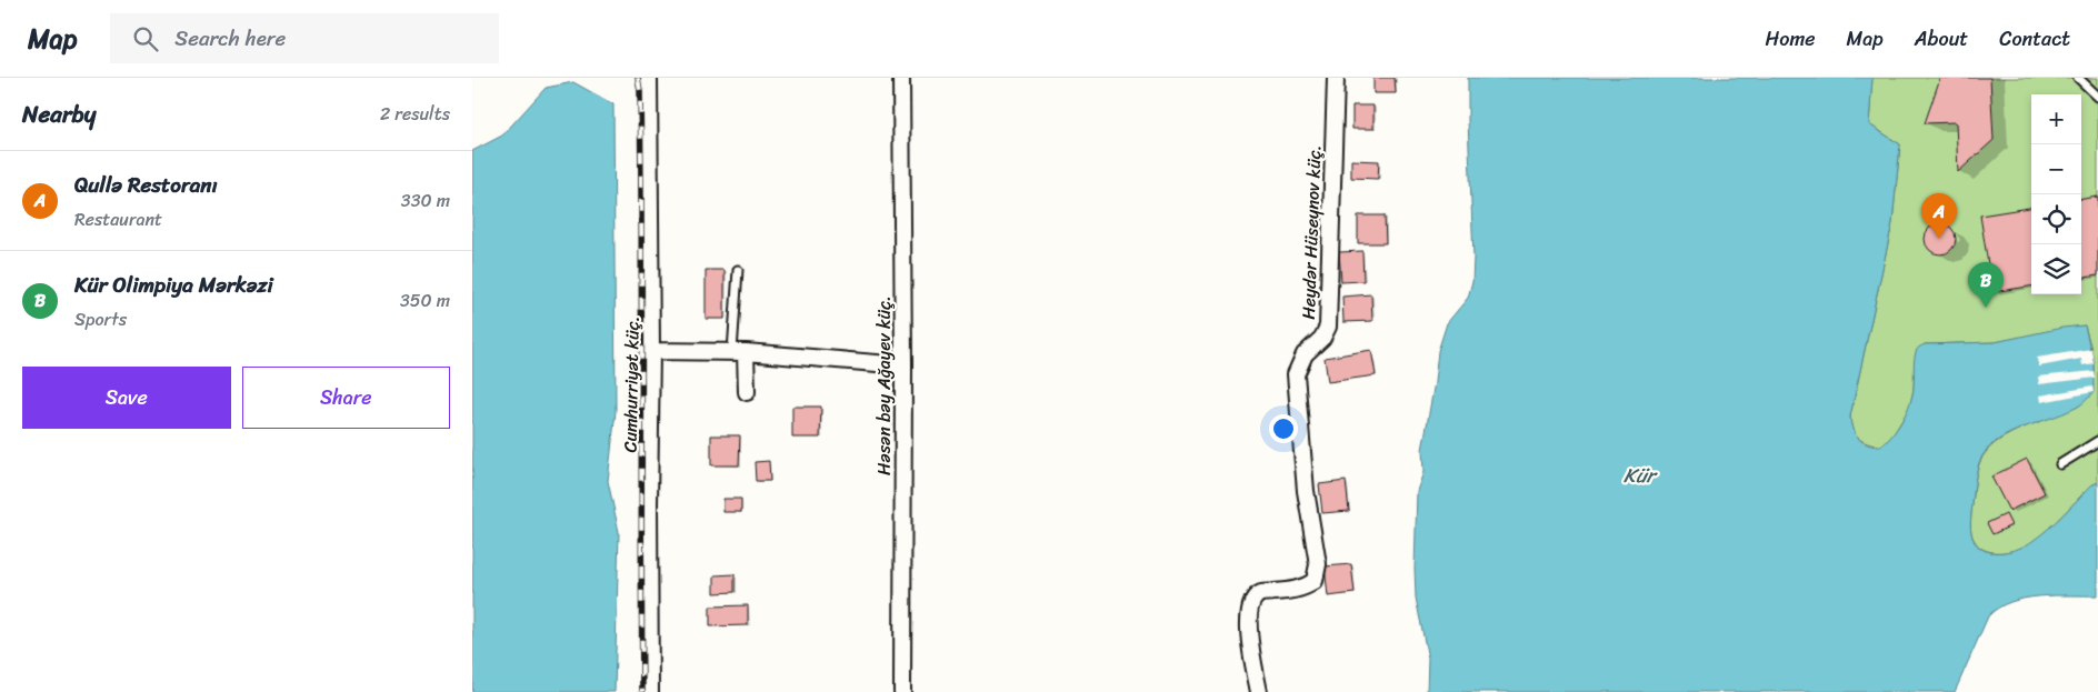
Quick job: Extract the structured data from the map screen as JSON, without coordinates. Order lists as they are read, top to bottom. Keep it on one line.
{"streets":{"street":["Heydər Hüseynov küç.","Cumhurriyət küç.","Həsən bəy Ağayev küç."]},"water":["Kür"],"page":{"header":"Map","search":"Search here","nav":["Home","Map","About","Contact"],"heading":["Nearby","2 results"],"map_buttons":["+","−"],"list":[{"mark":"A","name":"Qullə Restoranı","note":"Restaurant","value":"330 m"},{"mark":"B","name":"Kür Olimpiya Mərkəzi","note":"Sports","value":"350 m"}],"pins":["A","B"],"buttons":["Save","Share"]}}
